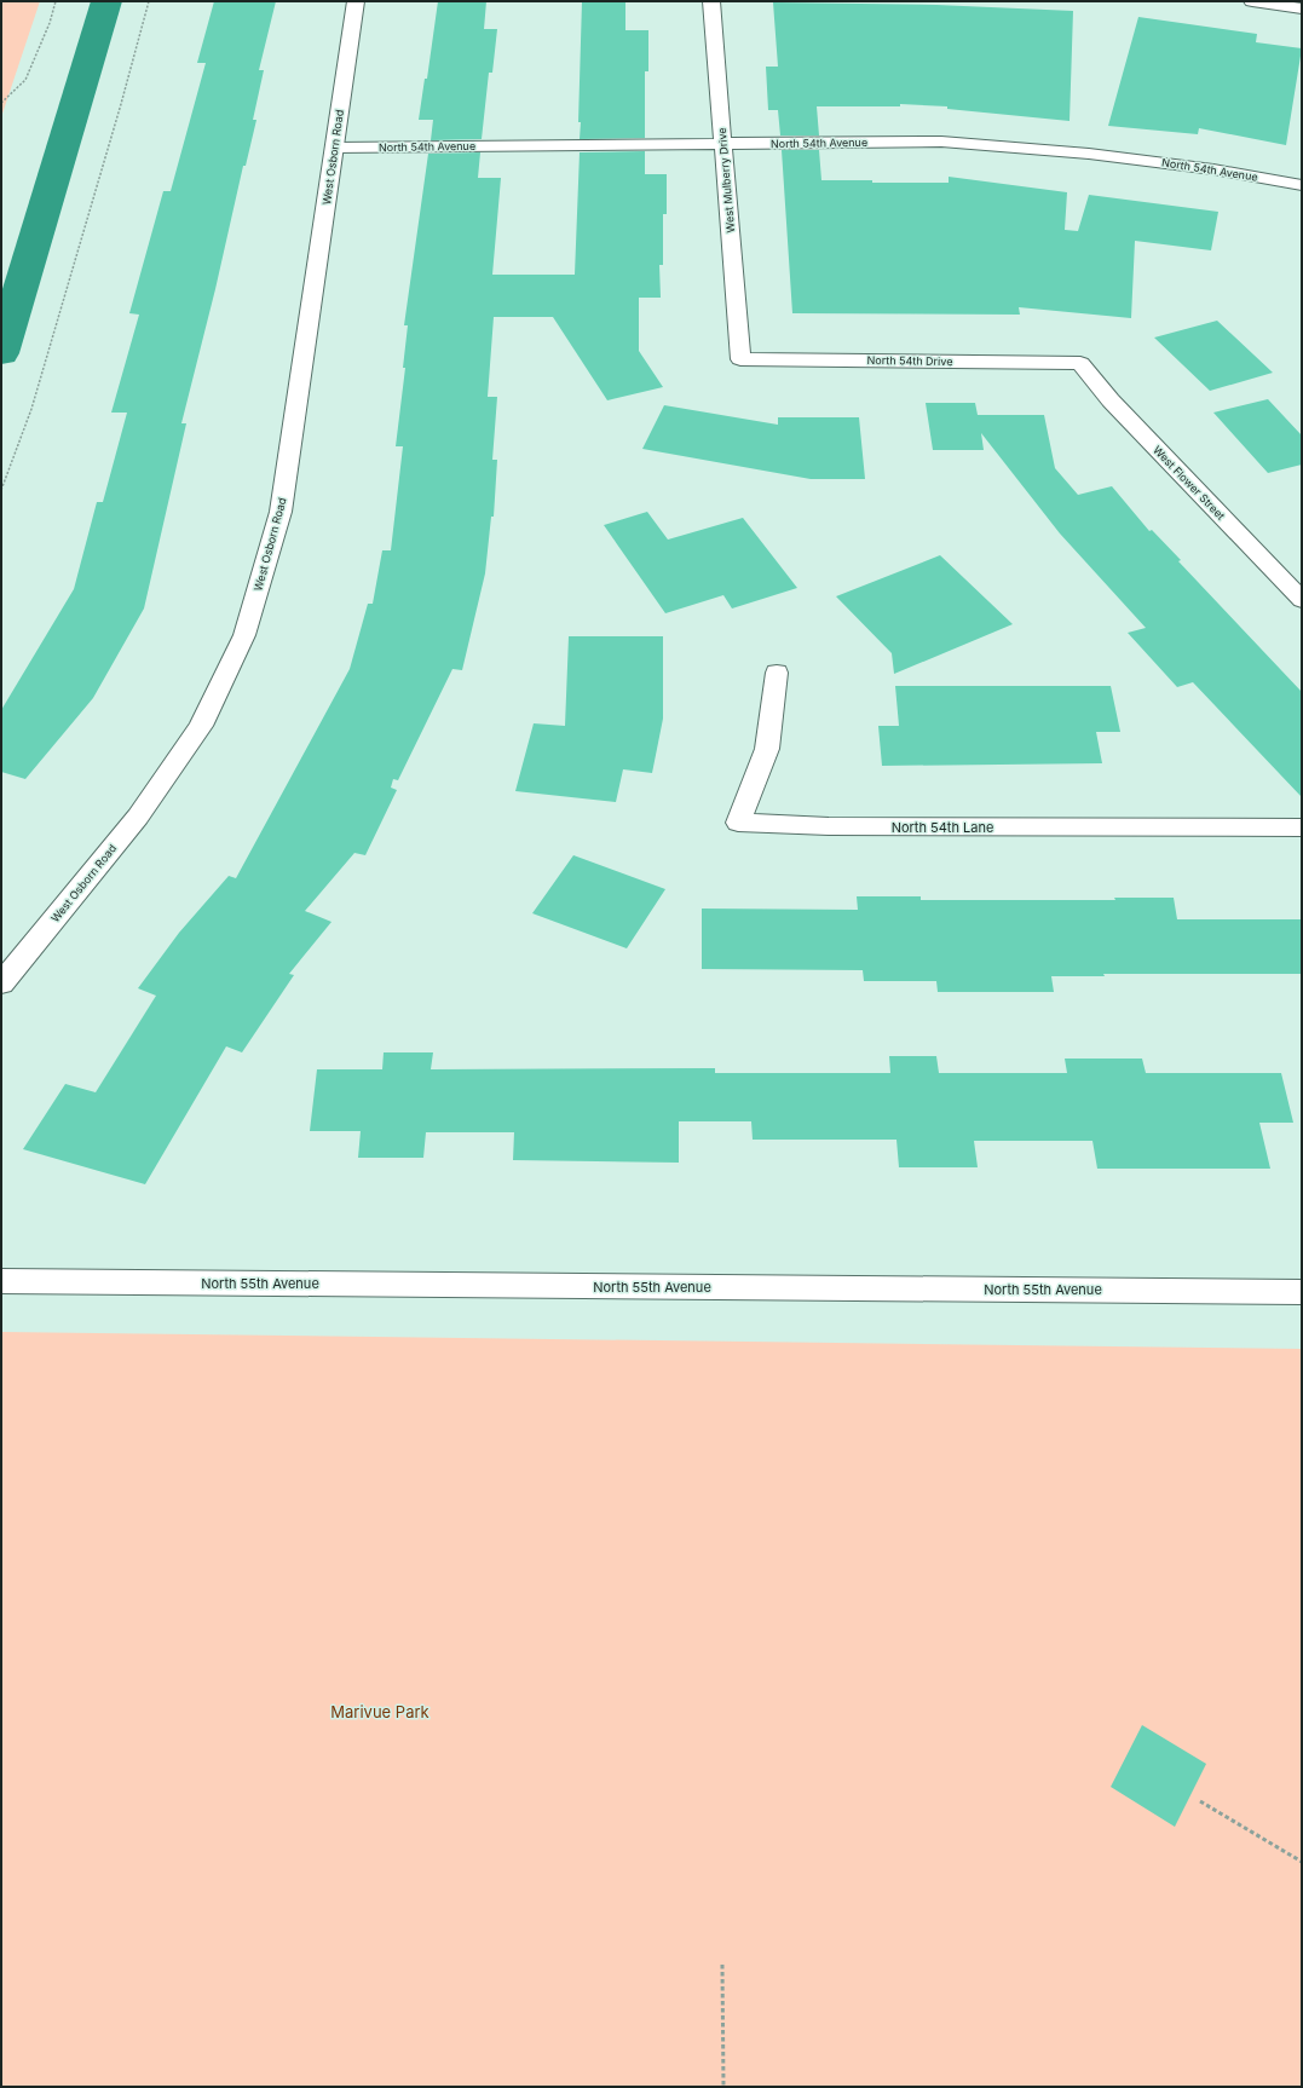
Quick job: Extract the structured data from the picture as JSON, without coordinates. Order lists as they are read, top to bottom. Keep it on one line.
{"streets":{"street":["North 54th Avenue","West Osborn Road","West Mulberry Drive","North 54th Drive","West Flower Street","North 54th Lane","North 55th Avenue"]},"crossings":[["North 54th Avenue","West Osborn Road"],["North 54th Avenue","West Mulberry Drive"],["West Mulberry Drive","North 54th Drive"],["North 54th Drive","West Flower Street"]],"parks":["Marivue Park"]}
